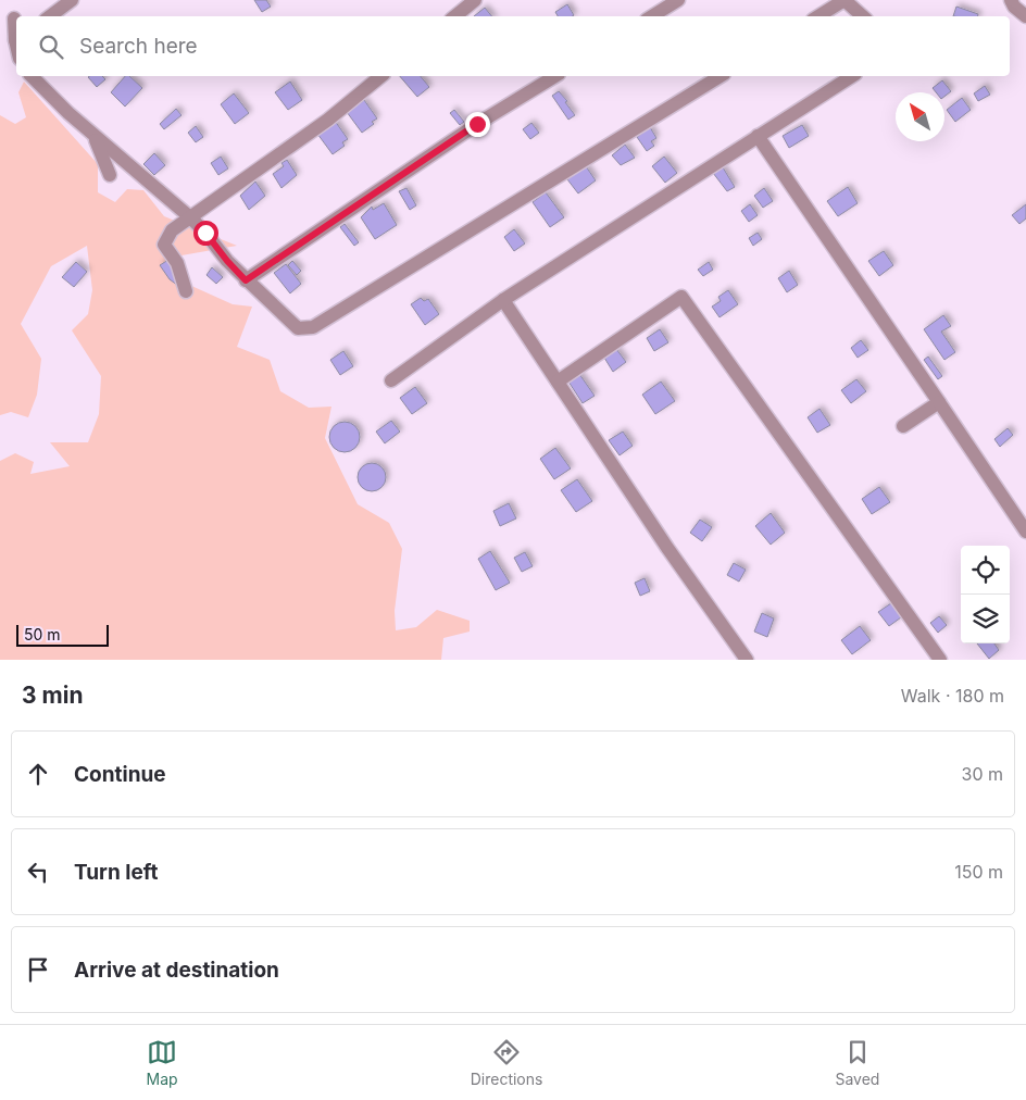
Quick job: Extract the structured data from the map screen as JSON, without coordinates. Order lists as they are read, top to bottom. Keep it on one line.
{"scale_bar":"50 m","north":"top left","page":{"search":"Search here","scale":"50 m","heading":["3 min","Walk · 180 m"],"list":[["Continue","30 m"],["Turn left","150 m"],"Arrive at destination"],"nav":["Map","Directions","Saved"]}}
